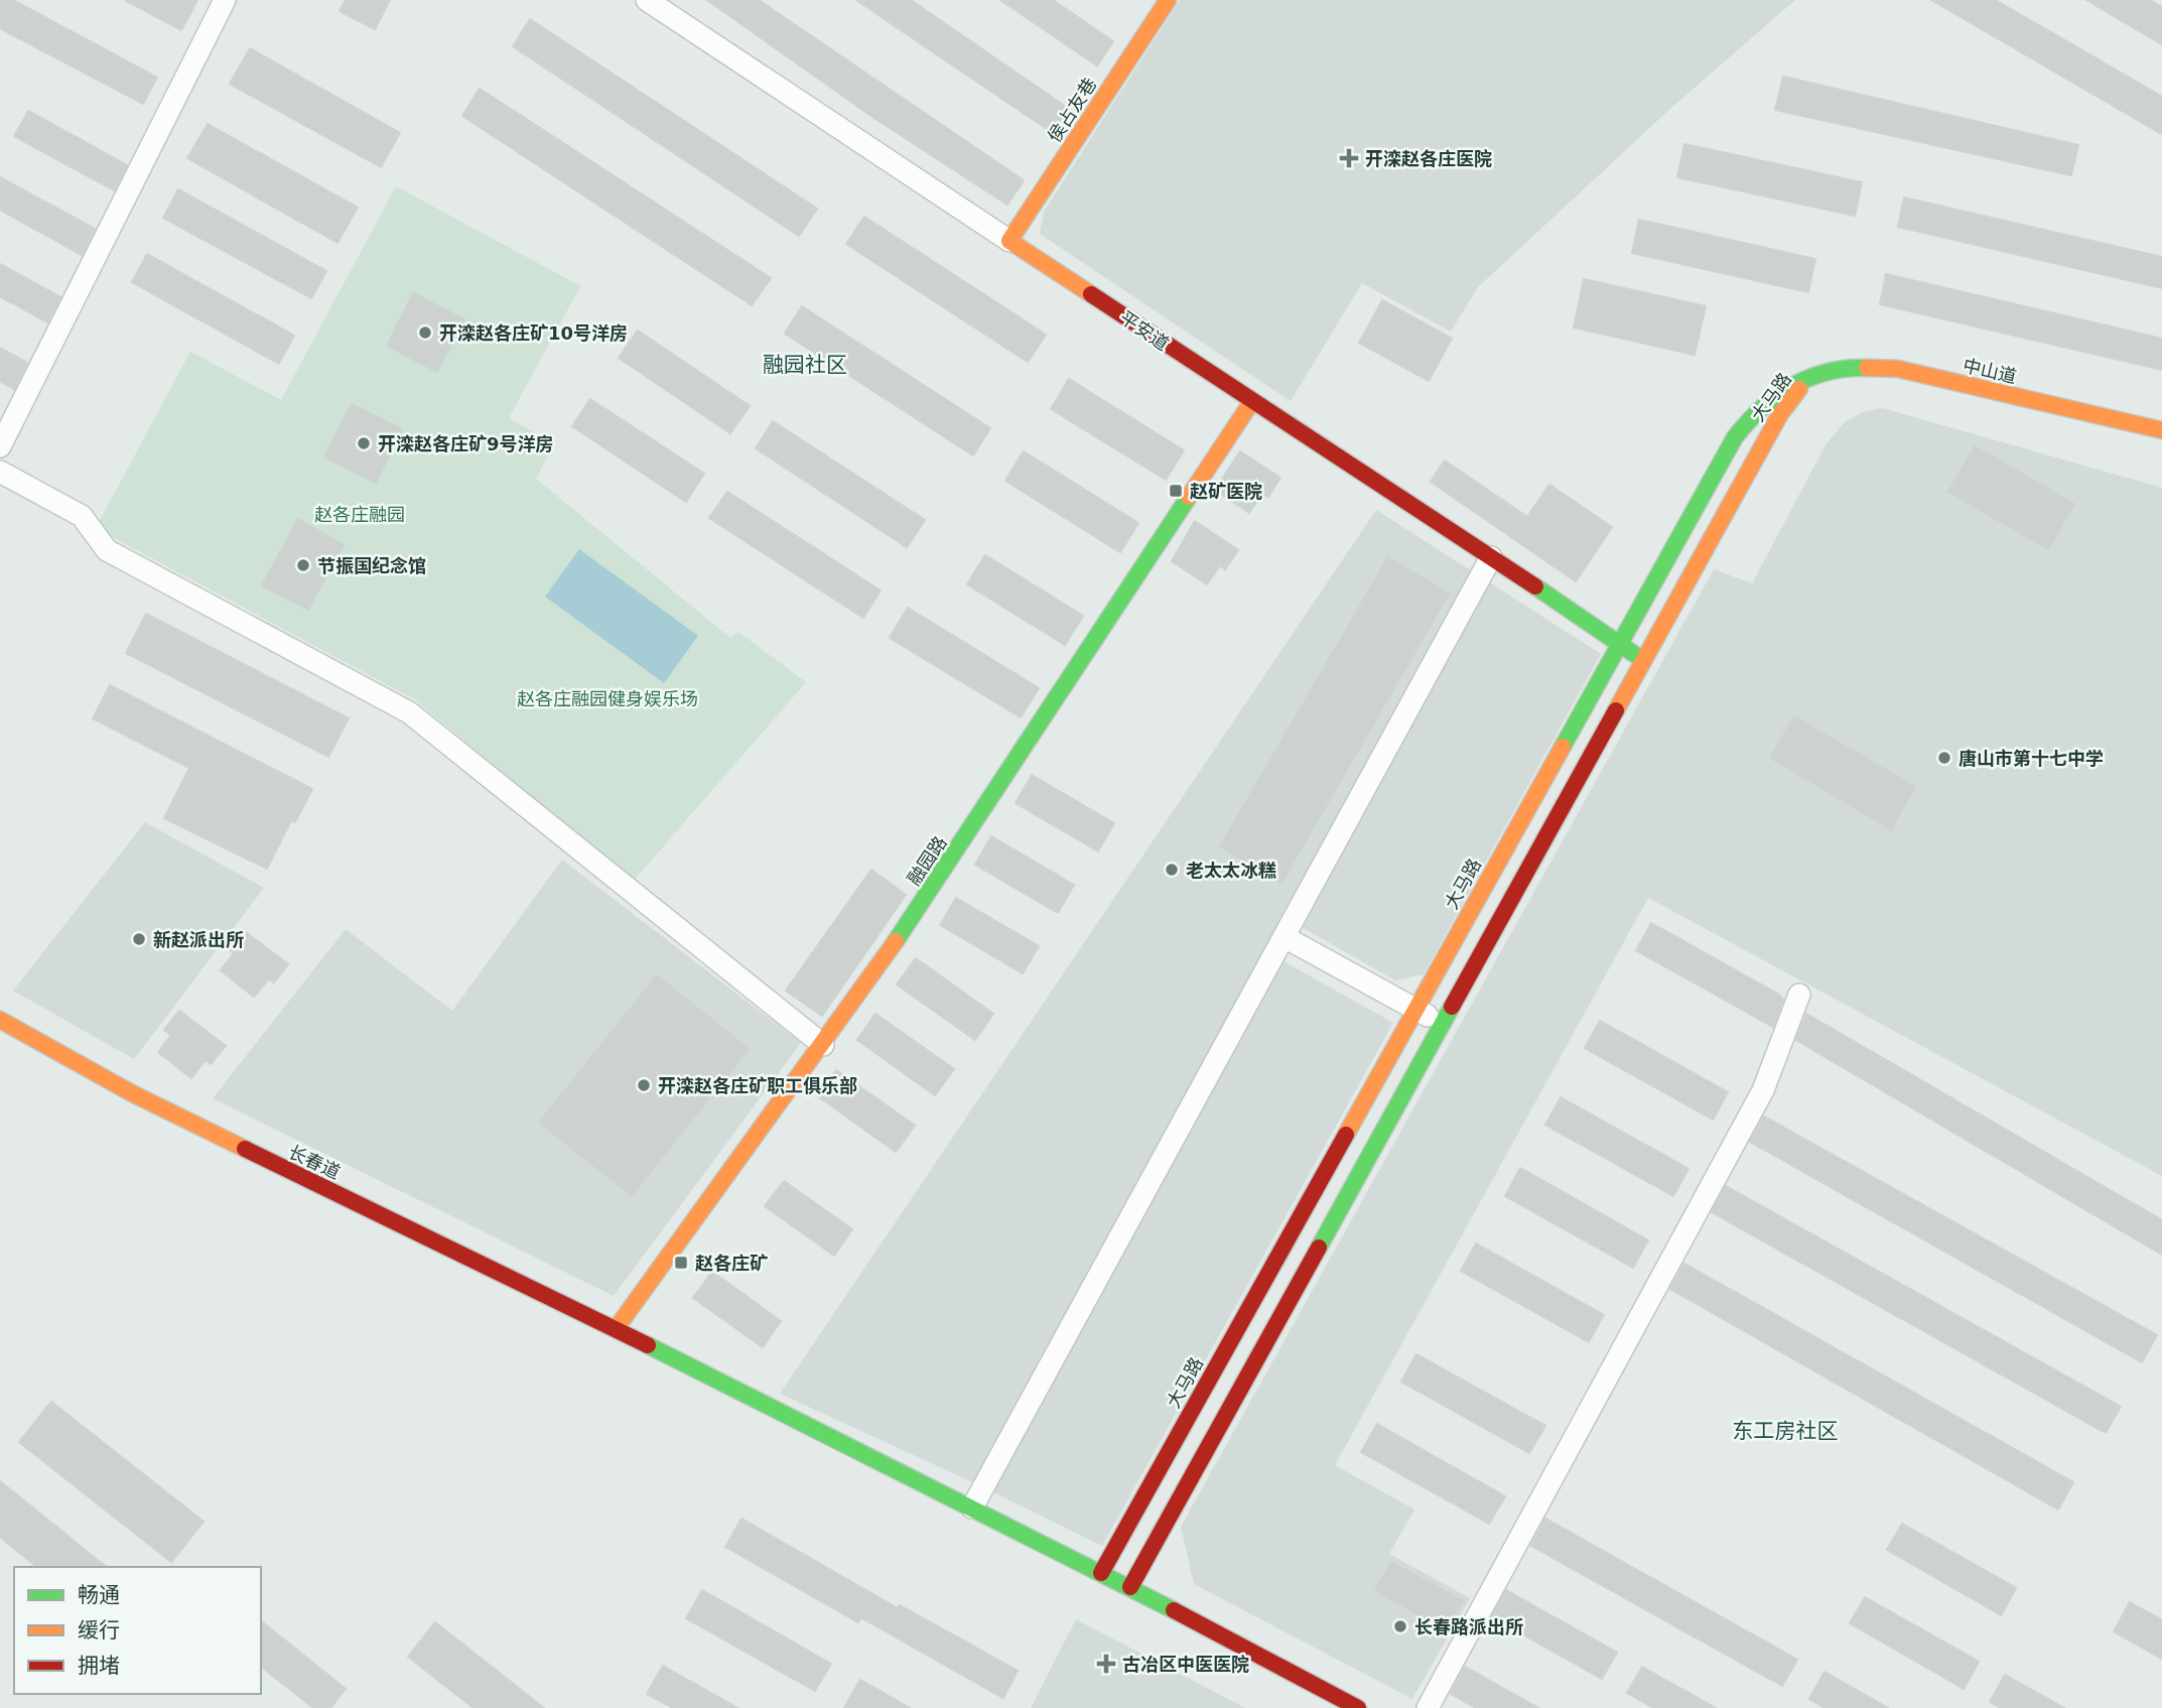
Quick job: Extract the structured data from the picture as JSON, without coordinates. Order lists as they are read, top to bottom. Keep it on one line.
{"streets":{"street":["侯占友巷","平安道","中山道","大马路","融园路","长春道"]},"crossings":[["侯占友巷","平安道"],["平安道","大马路"],["平安道","融园路"],["中山道","大马路"],["大马路","长春道"],["融园路","长春道"]],"districts":["融园社区","东工房社区"],"parks":["赵各庄融园","赵各庄融园健身娱乐场"],"places":{"health":["开滦赵各庄医院","古冶区中医医院"],"other":["开滦赵各庄矿10号洋房","开滦赵各庄矿9号洋房","节振国纪念馆","唐山市第十七中学","老太太冰糕","新赵派出所","开滦赵各庄矿职工俱乐部","长春路派出所"],"transit":["赵矿医院","赵各庄矿"]},"legend":["畅通","缓行","拥堵"]}
